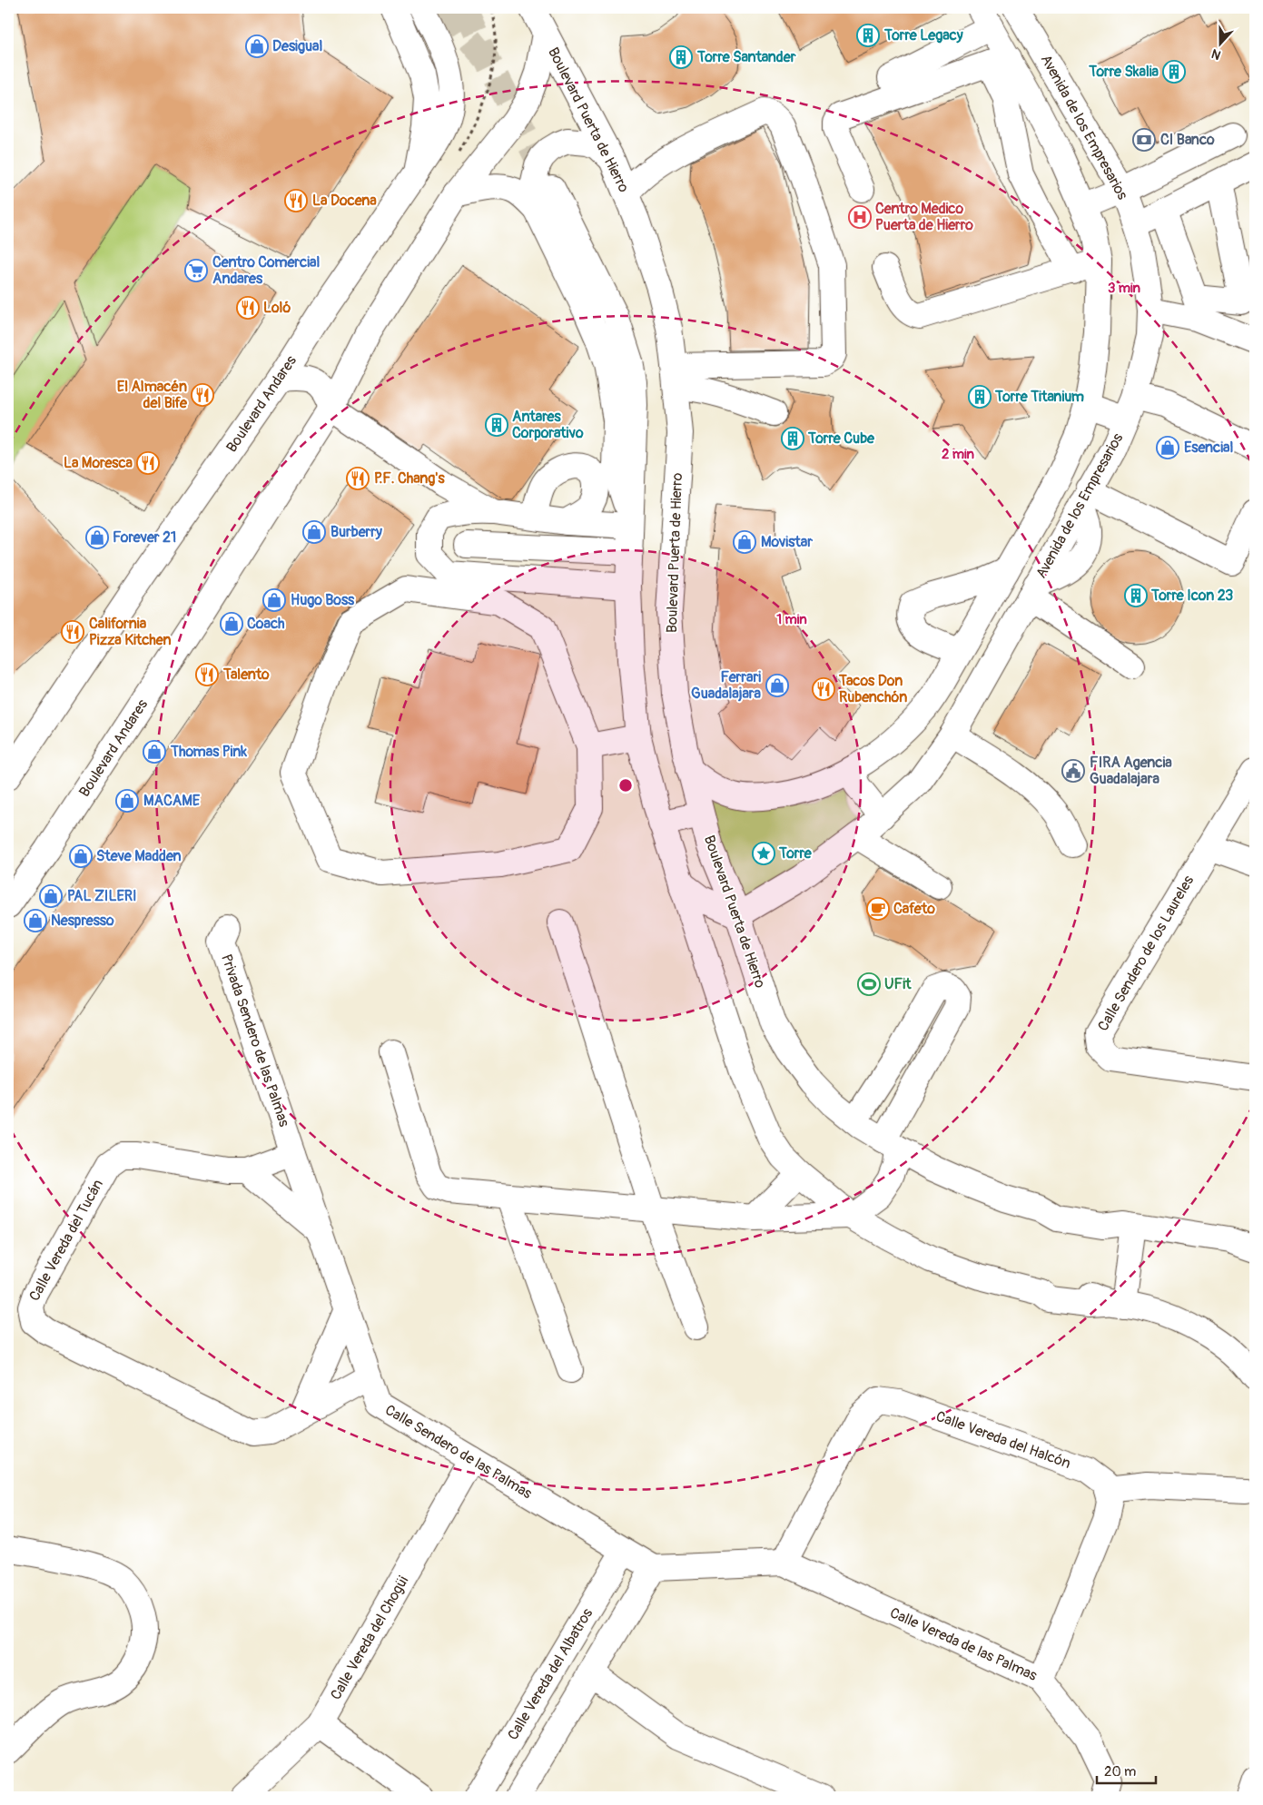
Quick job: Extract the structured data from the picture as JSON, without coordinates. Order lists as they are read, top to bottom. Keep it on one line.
{"streets":{"street":["Boulevard Puerta de Hierro","Avenida de los Empresarios","Boulevard Andares","Calle Sendero de los Laureles","Privada Sendero de las Palmas","Calle Vereda del Tucán","Calle Vereda del Halcón","Calle Sendero de las Palmas","Calle Vereda del Chogüi","Calle Vereda de las Palmas","Calle Vereda del Albatros"]},"crossings":[["Boulevard Puerta de Hierro","Avenida de los Empresarios"],["Boulevard Puerta de Hierro","Boulevard Andares"],["Privada Sendero de las Palmas","Calle Vereda del Tucán"],["Privada Sendero de las Palmas","Calle Sendero de las Palmas"],["Calle Vereda del Tucán","Calle Sendero de las Palmas"],["Calle Vereda del Halcón","Calle Vereda de las Palmas"],["Calle Sendero de las Palmas","Calle Vereda del Chogüi"],["Calle Sendero de las Palmas","Calle Vereda del Albatros"]],"places":{"building":["Torre Legacy","Torre Santander","Torre Skalia","Torre Titanium","Antares Corporativo","Torre Cube","Torre Icon 23"],"shop":["Desigual","Esencial","Burberry","Forever 21","Movistar","Hugo Boss","Coach","Ferrari Guadalajara","Thomas Pink","MACAME","Steve Madden","PAL ZILERI","Nespresso"],"bank":["CI Banco"],"restaurant":["La Docena","Loló","El Almacén del Bife","La Moresca","P.F. Chang's","California Pizza Kitchen","Talento","Tacos Don Rubenchón"],"hospital":["Centro Medico Puerta de Hierro"],"supermarket":["Centro Comercial Andares"],"public building":["FIRA Agencia Guadalajara"],"place":["Torre"],"cafe":["Cafeto"],"sports":["UFit"]},"scale_bar":"20 m","north":"bottom","rings":["3 min","2 min","1 min"]}
